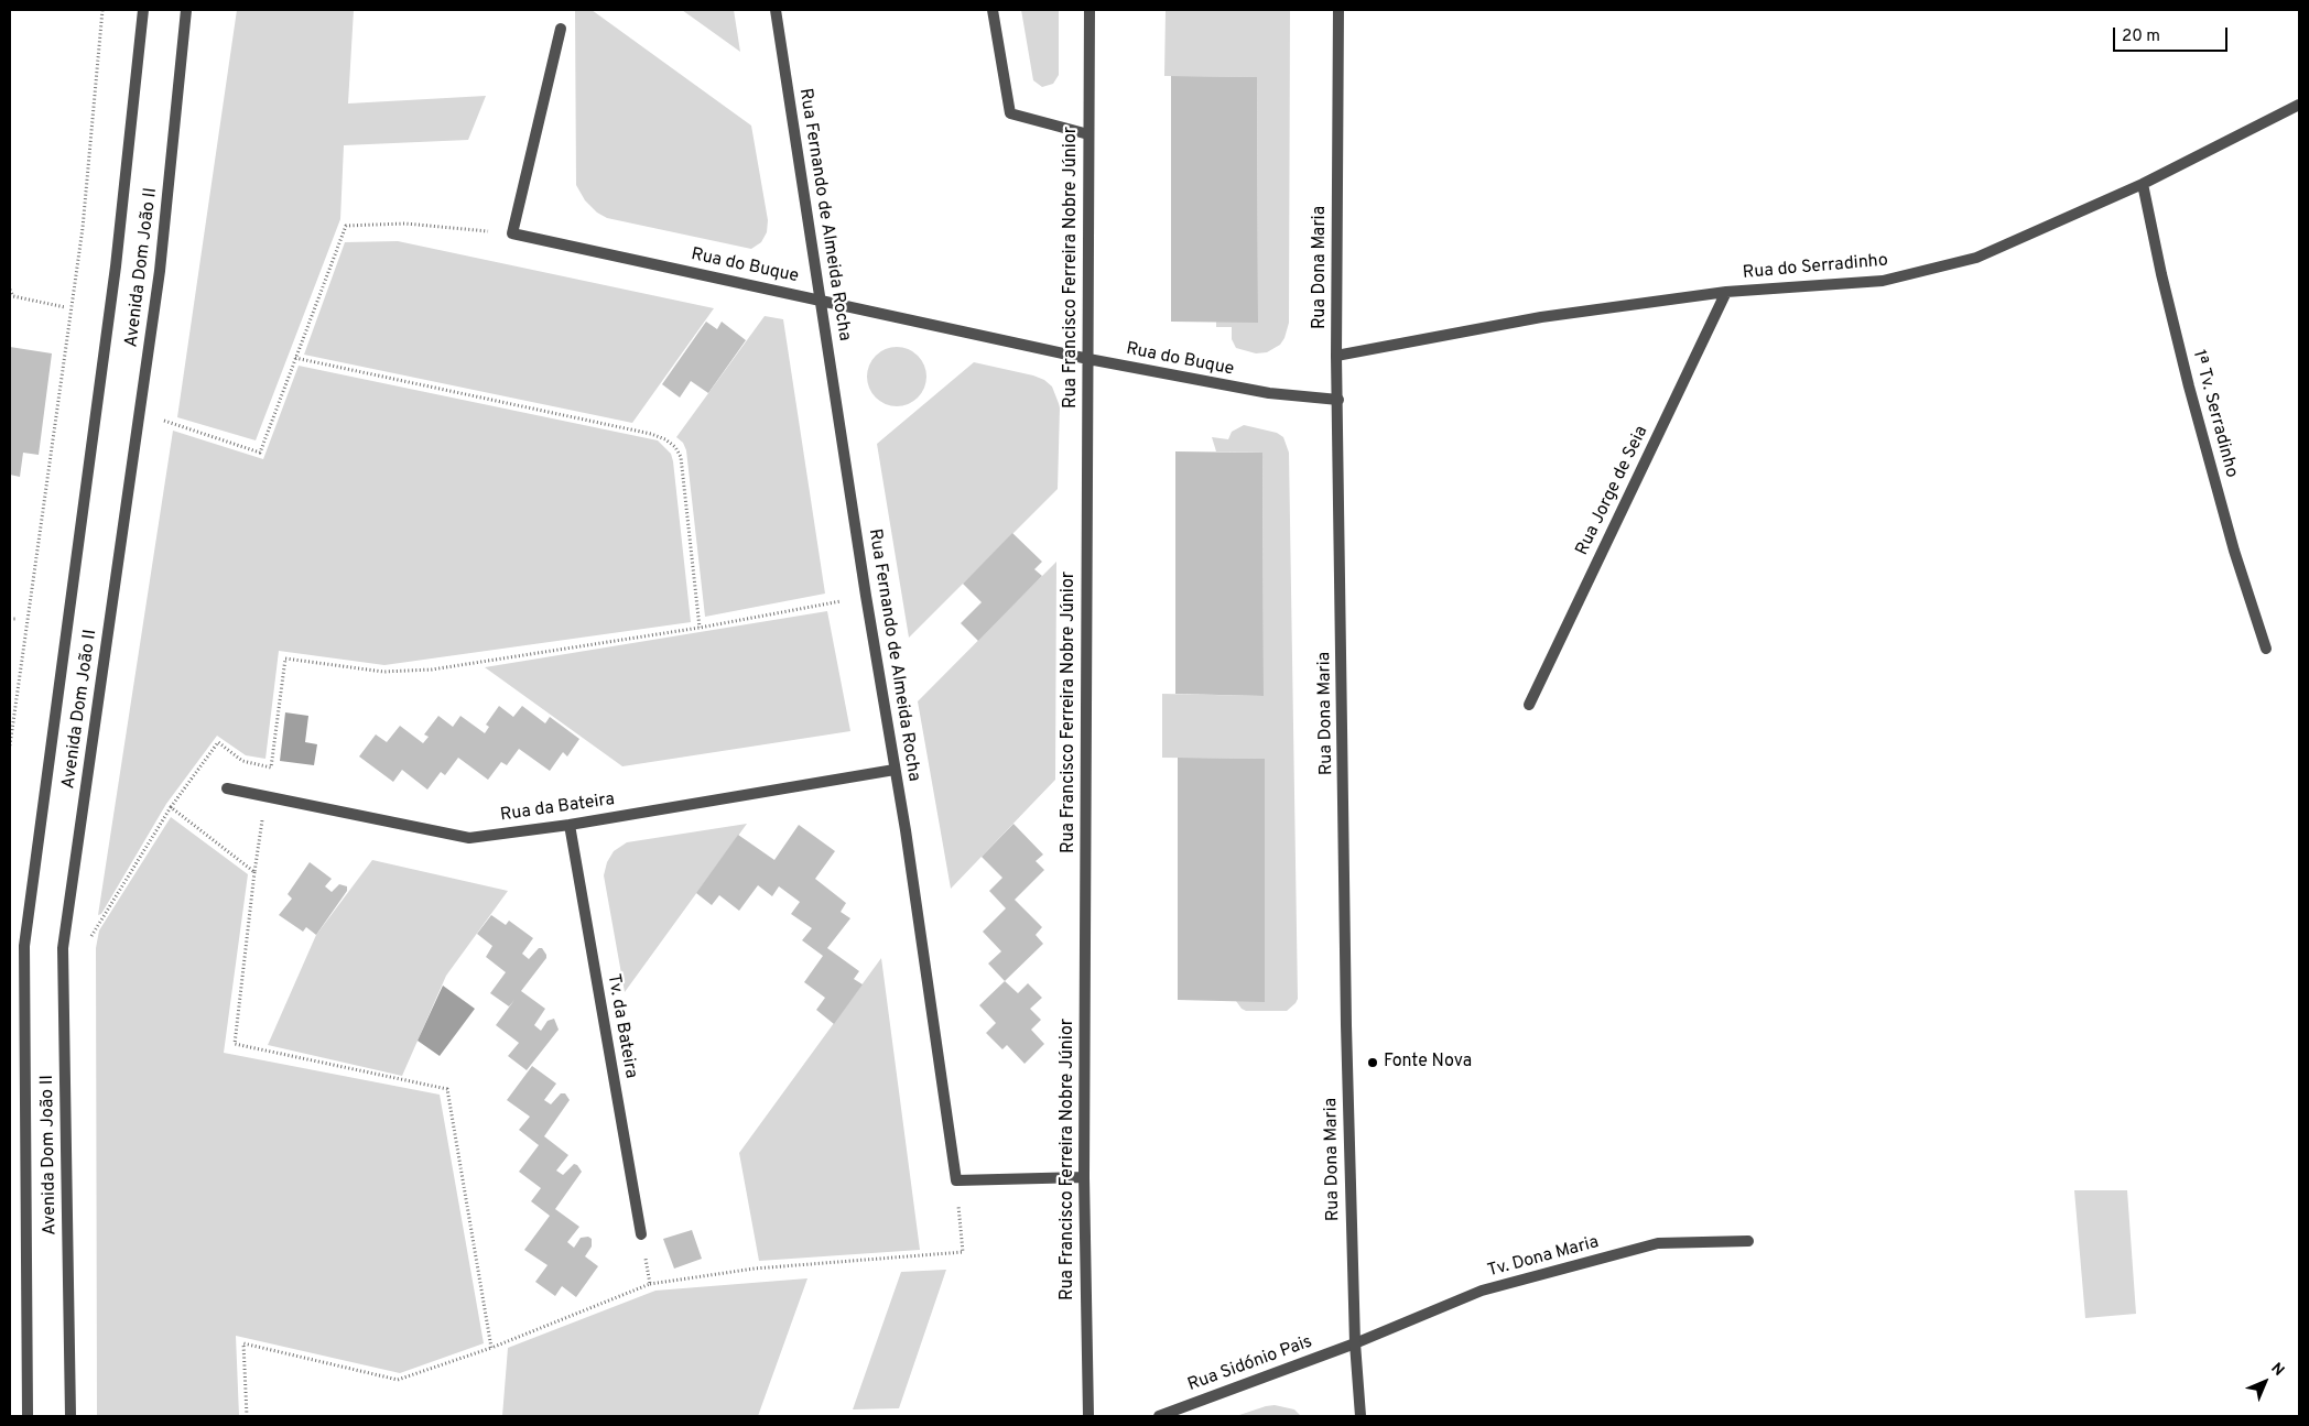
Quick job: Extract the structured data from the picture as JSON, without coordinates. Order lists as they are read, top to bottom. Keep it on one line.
{"streets":{"street":["Rua Fernando de Almeida Rocha","Rua do Buque","Avenida Dom João II","Rua Francisco Ferreira Nobre Júnior","Rua Dona Maria","Rua do Serradinho","1ª Tv. Serradinho","Rua Jorge de Seia","Rua da Bateira","Tv. da Bateira","Tv. Dona Maria","Rua Sidónio Pais"]},"crossings":[["Rua Fernando de Almeida Rocha","Rua do Buque"],["Rua Fernando de Almeida Rocha","Rua da Bateira"],["Rua do Buque","Rua Francisco Ferreira Nobre Júnior"],["Rua do Buque","Rua Dona Maria"],["Rua Dona Maria","Rua do Serradinho"],["Rua Dona Maria","Tv. Dona Maria"],["Rua Dona Maria","Rua Sidónio Pais"],["Rua do Serradinho","1ª Tv. Serradinho"],["Rua do Serradinho","Rua Jorge de Seia"],["Rua da Bateira","Tv. da Bateira"],["Tv. Dona Maria","Rua Sidónio Pais"]],"places":["Fonte Nova"],"scale_bar":"20 m","north":"top right"}
